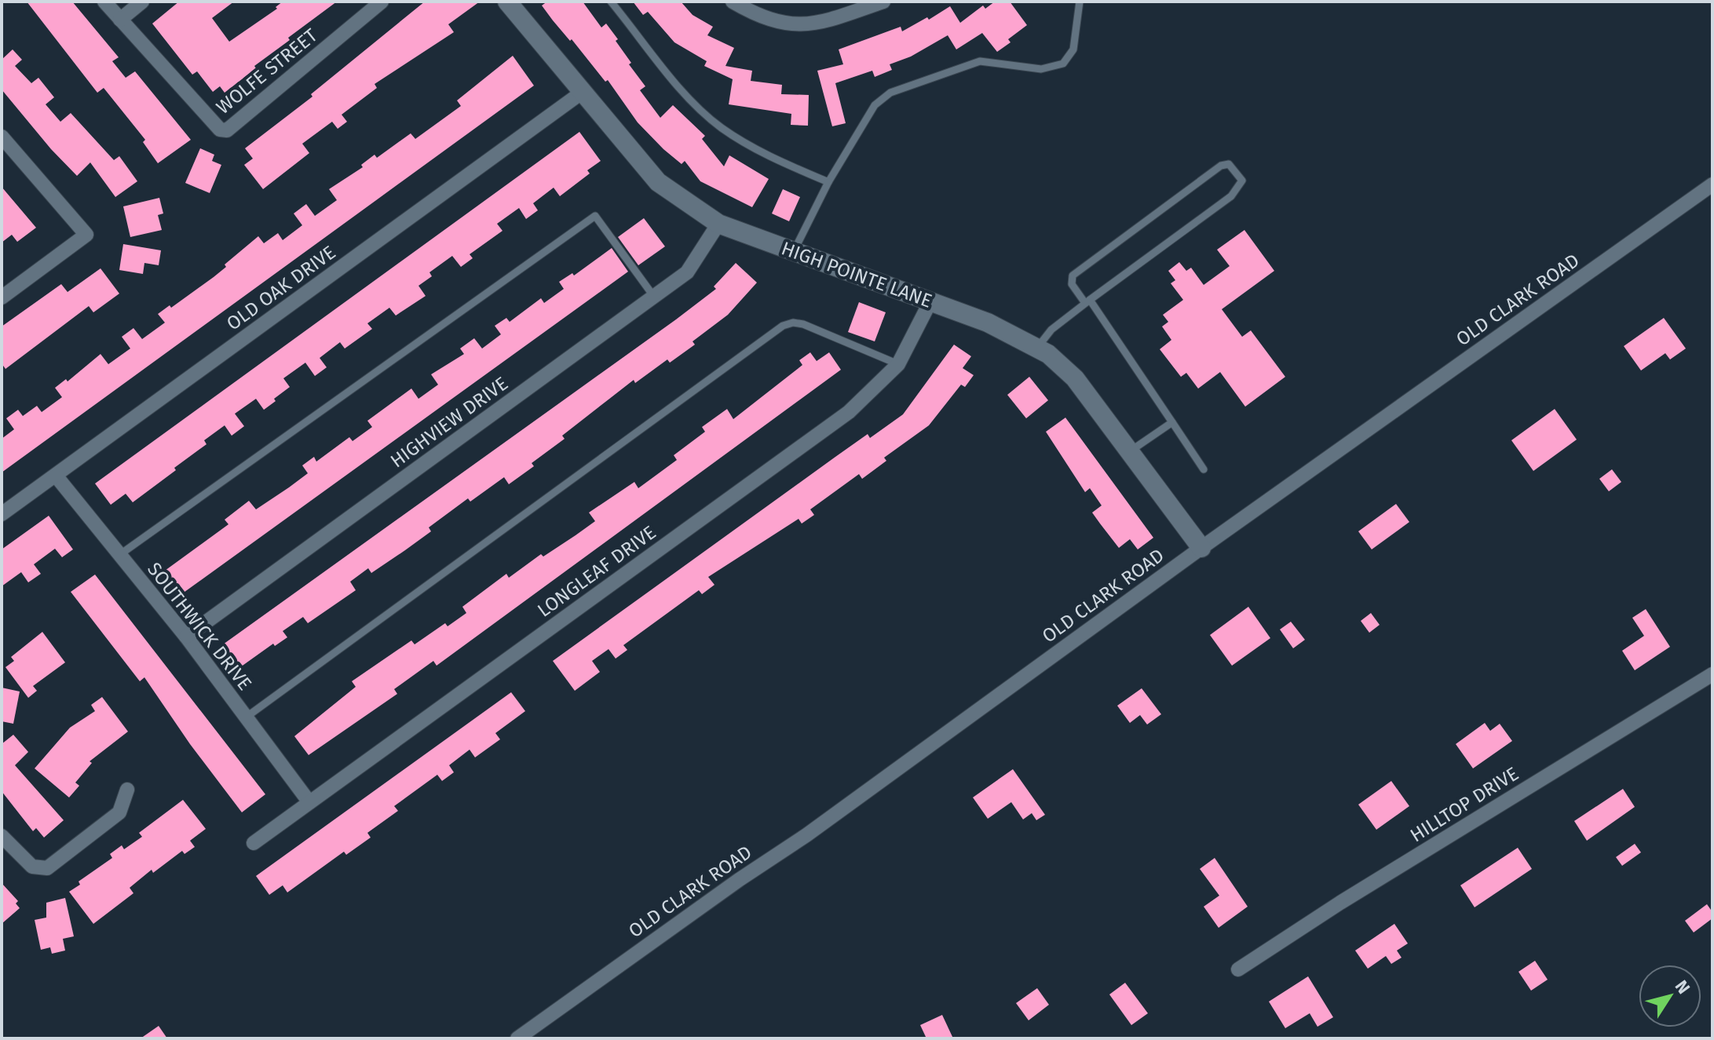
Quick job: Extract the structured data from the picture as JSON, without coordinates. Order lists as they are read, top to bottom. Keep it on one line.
{"streets":{"street":["WOLFE STREET","HIGH POINTE LANE","OLD OAK DRIVE","OLD CLARK ROAD","HIGHVIEW DRIVE","LONGLEAF DRIVE","SOUTHWICK DRIVE","HILLTOP DRIVE"]},"crossings":[["HIGH POINTE LANE","OLD OAK DRIVE"],["HIGH POINTE LANE","OLD CLARK ROAD"],["HIGH POINTE LANE","HIGHVIEW DRIVE"],["HIGH POINTE LANE","LONGLEAF DRIVE"],["OLD OAK DRIVE","SOUTHWICK DRIVE"],["HIGHVIEW DRIVE","SOUTHWICK DRIVE"],["LONGLEAF DRIVE","SOUTHWICK DRIVE"]],"north":"top right"}
